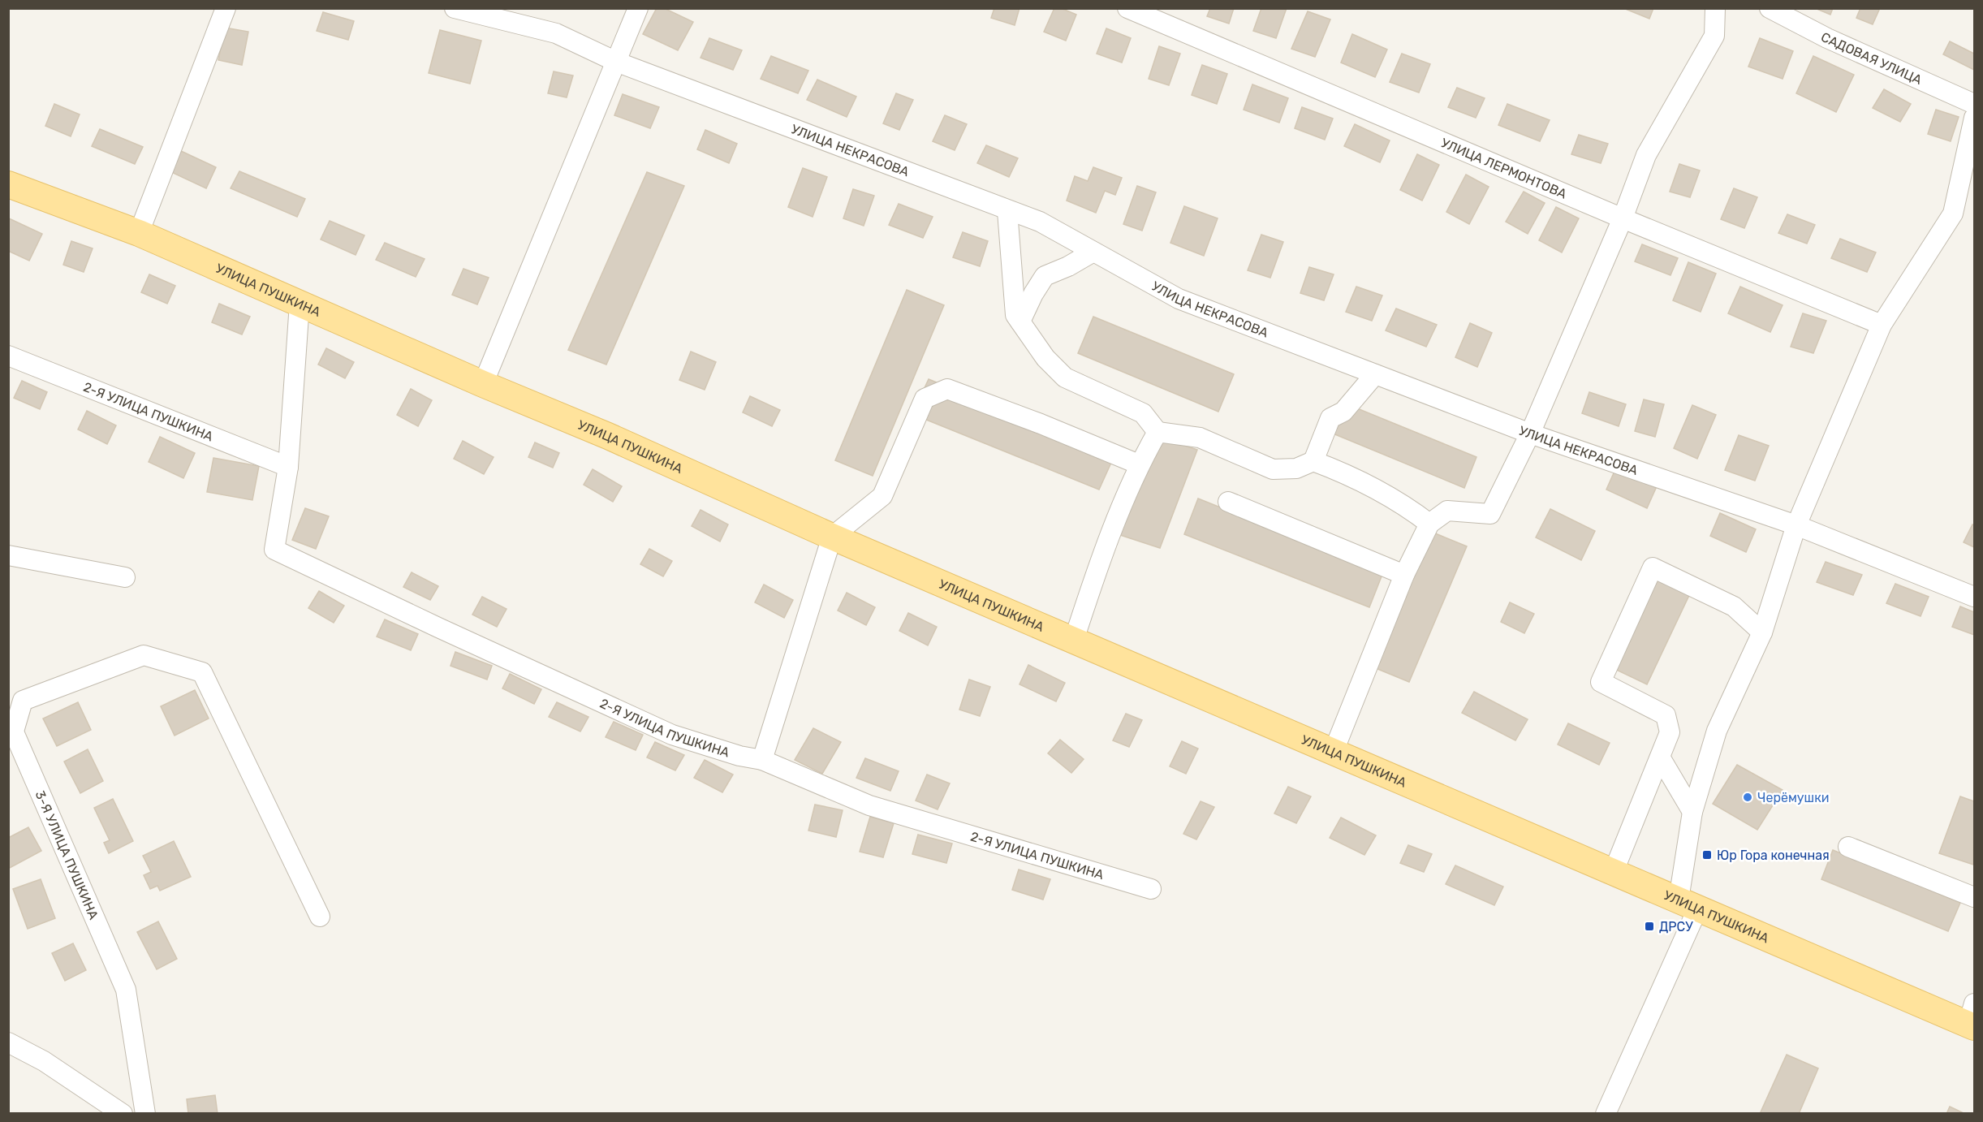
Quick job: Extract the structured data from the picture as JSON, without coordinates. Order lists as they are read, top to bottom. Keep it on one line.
{"streets":{"main road":["УЛИЦА ПУШКИНА"],"street":["САДОВАЯ УЛИЦА","УЛИЦА НЕКРАСОВА","УЛИЦА ЛЕРМОНТОВА","2-Я УЛИЦА ПУШКИНА","3-Я УЛИЦА ПУШКИНА"]},"crossings":[["УЛИЦА ПУШКИНА","2-Я УЛИЦА ПУШКИНА"]],"places":{"other":["Черёмушки"],"transit":["Юр Гора конечная","ДРСУ"]}}
